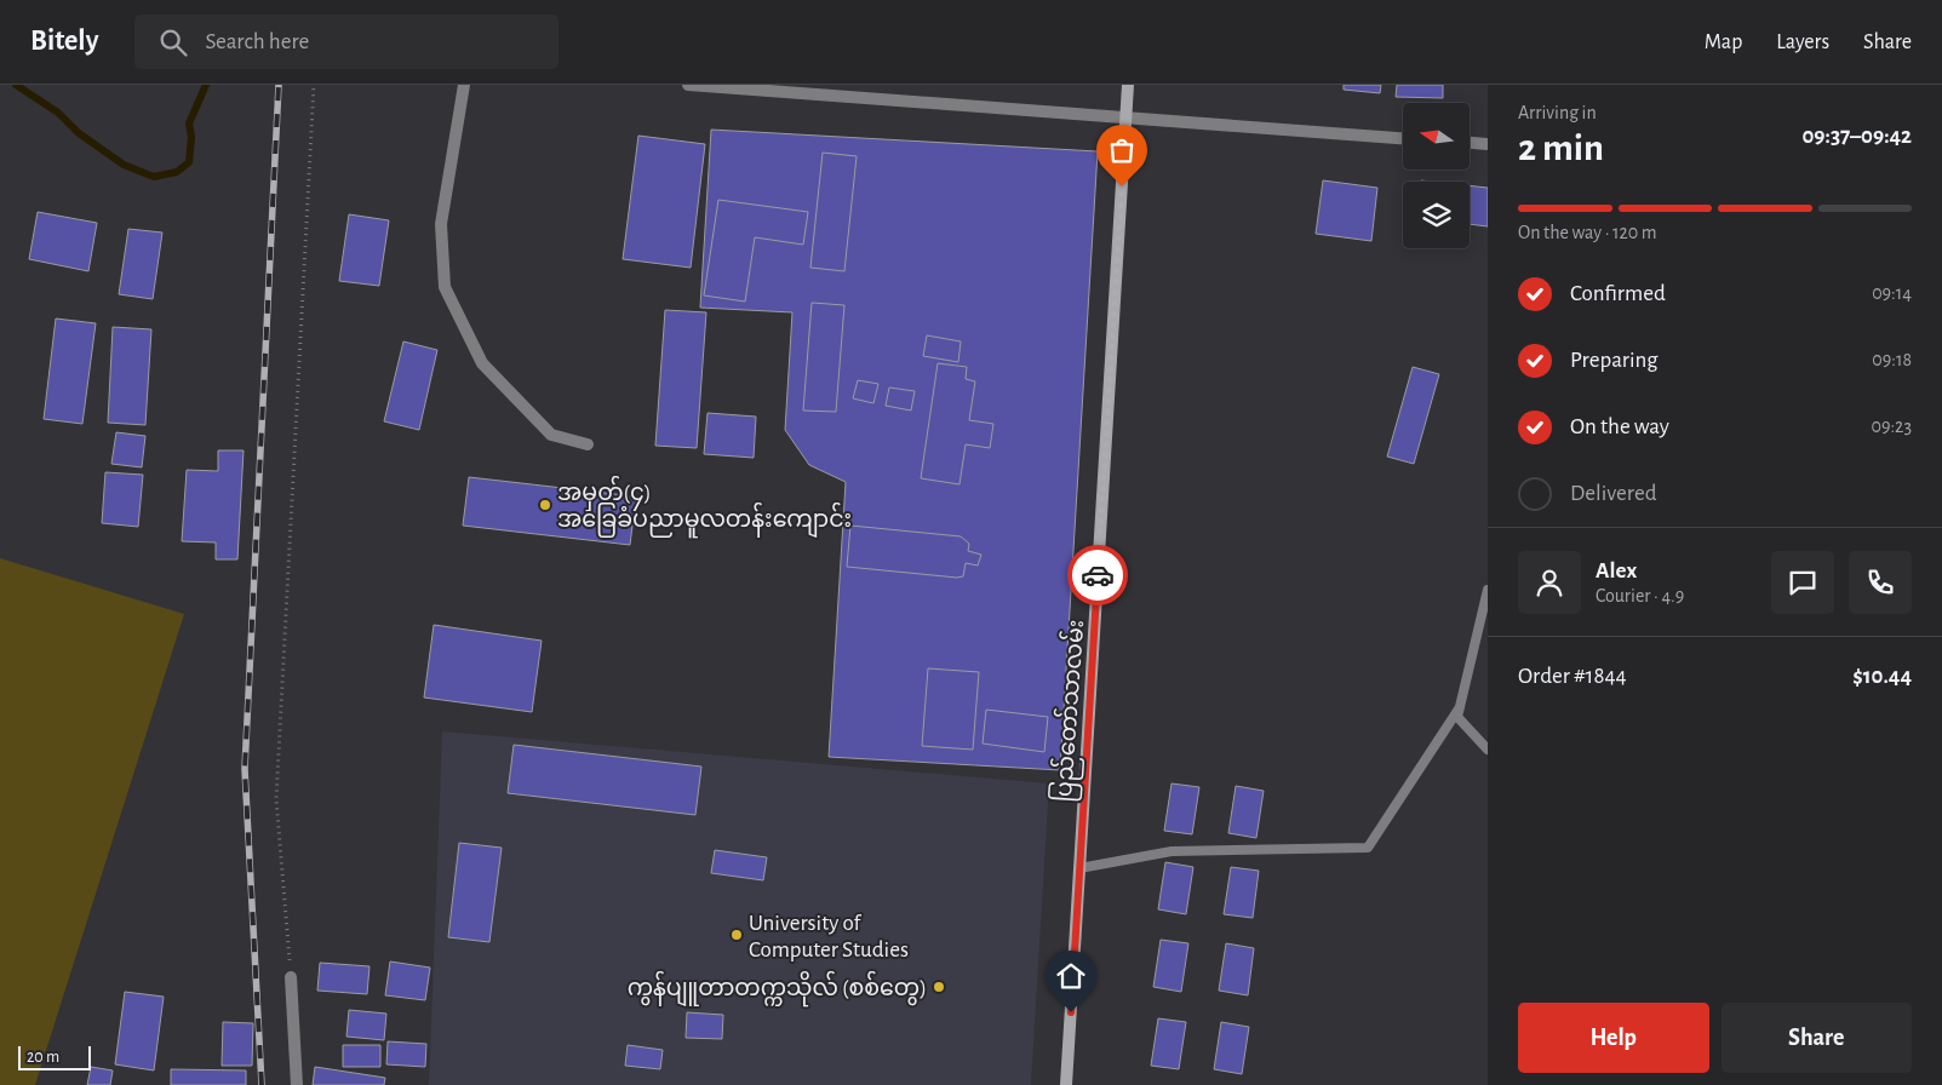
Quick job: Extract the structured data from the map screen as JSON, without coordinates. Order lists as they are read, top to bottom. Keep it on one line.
{"streets":{"street":["ပြည်တော်သာလမ်း"]},"places":["အမှတ်(၄) အခြေခံပညာမူလတန်းကျောင်း","University of Computer Studies","ကွန်ပျူတာတက္ကသိုလ် (စစ်တွေ)"],"scale_bar":"20 m","north":"left","page":{"header":"Bitely","search":"Search here","nav":["Map","Layers","Share"],"heading":["2 min","Arriving in","09:37–09:42"],"panel":["Alex","Courier · 4.9","Order #1844","$10.44"],"bar":"On the way · 120 m","list":[["Confirmed","09:14"],["Preparing","09:18"],["On the way","09:23"],"Delivered"],"buttons":["Help","Share"],"scale":"20 m"}}
